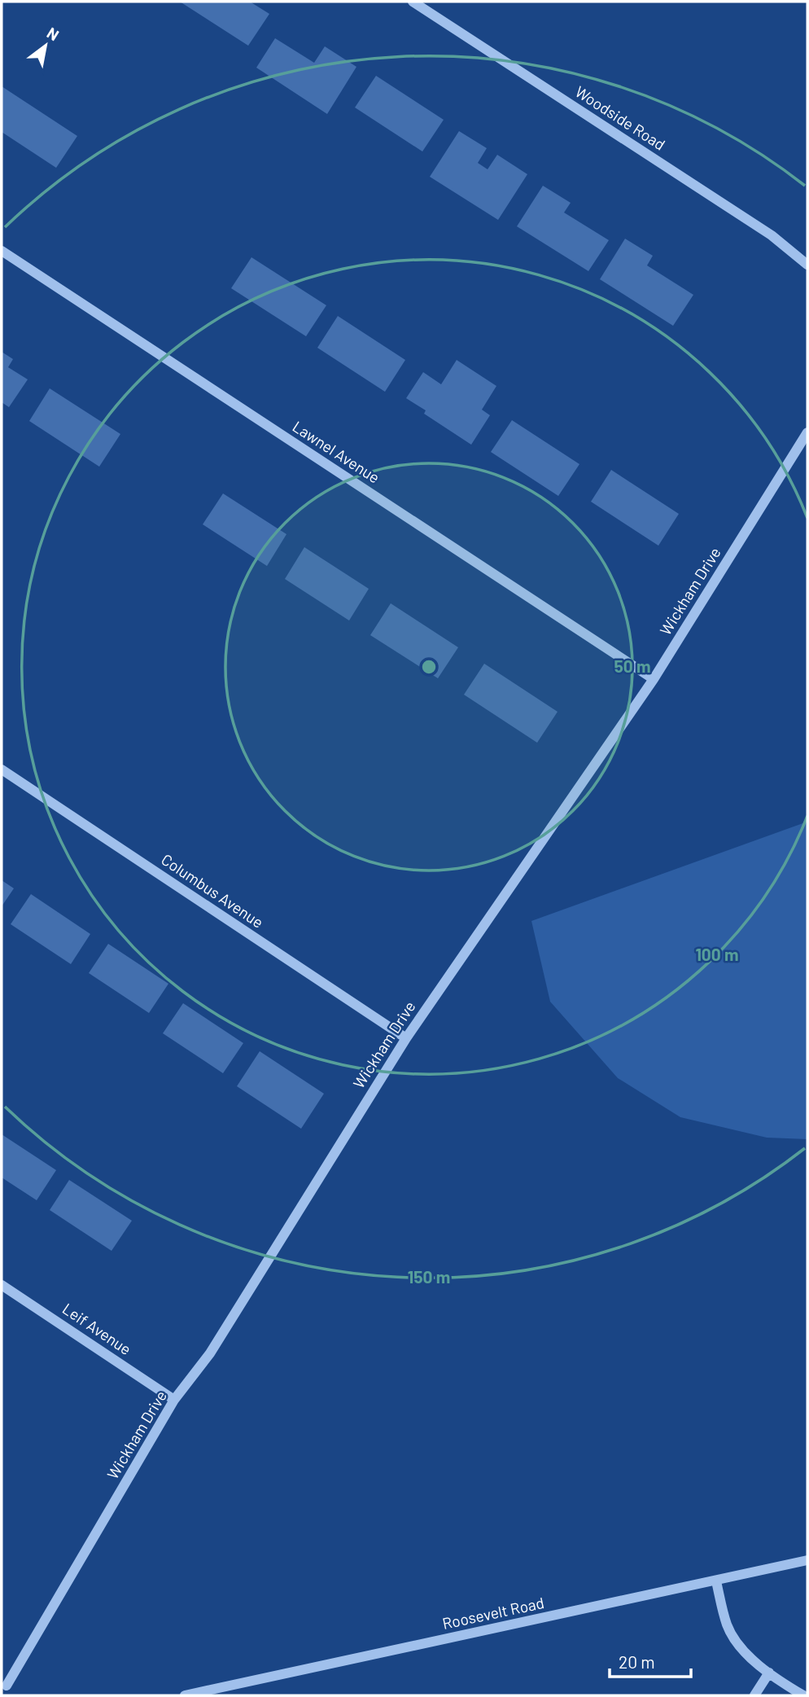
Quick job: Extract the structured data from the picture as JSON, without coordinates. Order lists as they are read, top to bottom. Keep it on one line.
{"streets":{"street":["Woodside Road","Lawnel Avenue","Wickham Drive","Columbus Avenue","Leif Avenue","Roosevelt Road"]},"crossings":[["Lawnel Avenue","Wickham Drive"],["Wickham Drive","Columbus Avenue"],["Wickham Drive","Leif Avenue"]],"scale_bar":"20 m","north":"top right","rings":["50 m","100 m","150 m"]}
